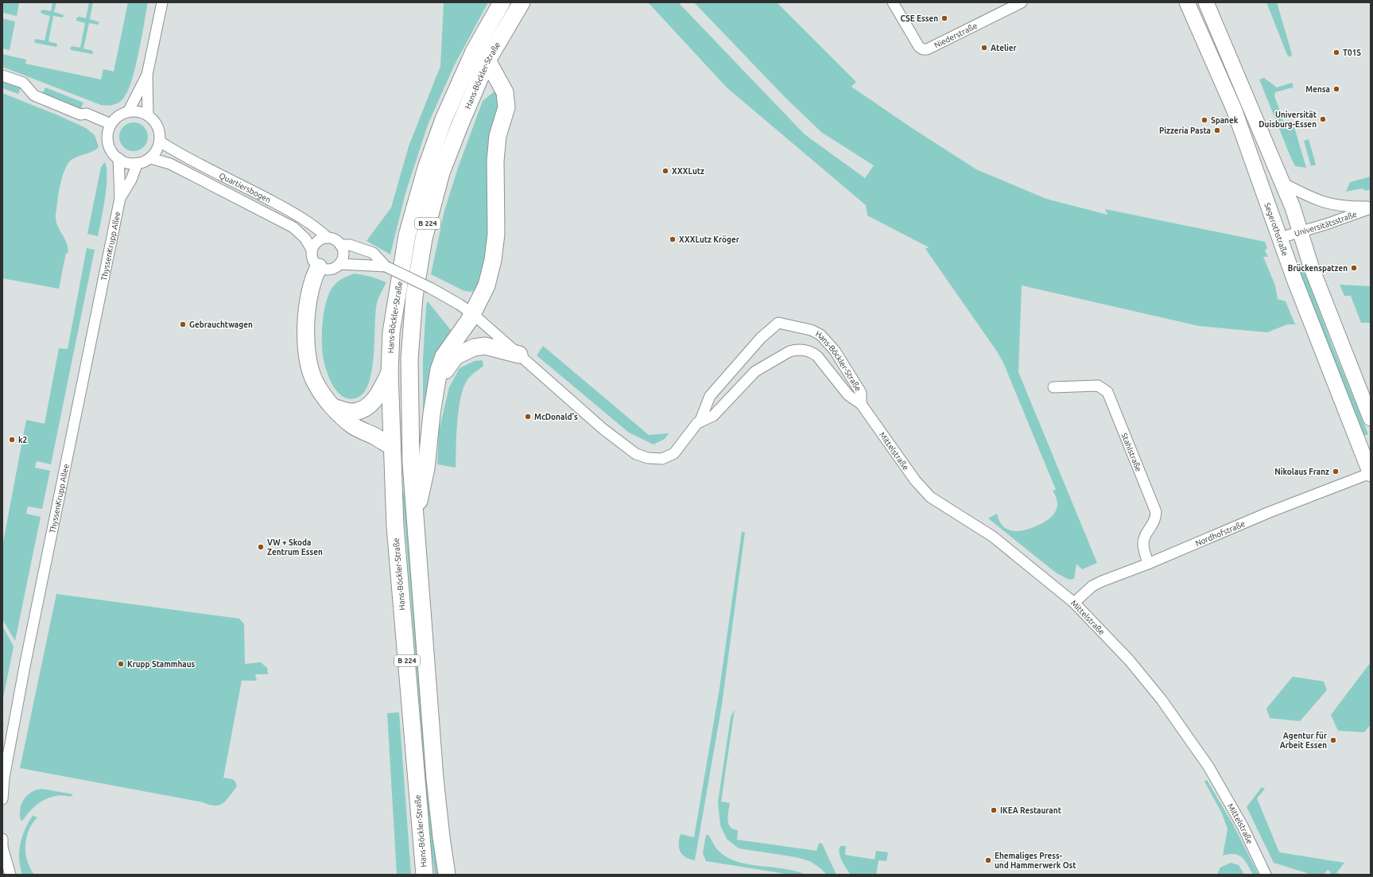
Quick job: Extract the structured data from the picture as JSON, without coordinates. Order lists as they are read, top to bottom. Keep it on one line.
{"streets":{"main road":["Hans-Böckler-Straße","B 224","Segerothstraße"],"street":["Niederstraße","Quartiersbogen","Universitätsstraße","ThyssenKrupp Allee","Mittelstraße","Stahlstraße","Nordhofstraße"]},"crossings":[["Hans-Böckler-Straße","Quartiersbogen"],["Hans-Böckler-Straße","Mittelstraße"],["Quartiersbogen","ThyssenKrupp Allee"],["Universitätsstraße","Segerothstraße"],["Segerothstraße","Nordhofstraße"],["Mittelstraße","Nordhofstraße"],["Stahlstraße","Nordhofstraße"]],"places":["CSE Essen","Atelier","T01S","Mensa","Universität Duisburg-Essen","Spanek","Pizzeria Pasta","XXXLutz","XXXLutz Kröger","Brückenspatzen","Gebrauchtwagen","McDonald's","k2","Nikolaus Franz","VW + Skoda Zentrum Essen","Krupp Stammhaus","Agentur für Arbeit Essen","IKEA Restaurant","Ehemaliges Press- und Hammerwerk Ost"]}
